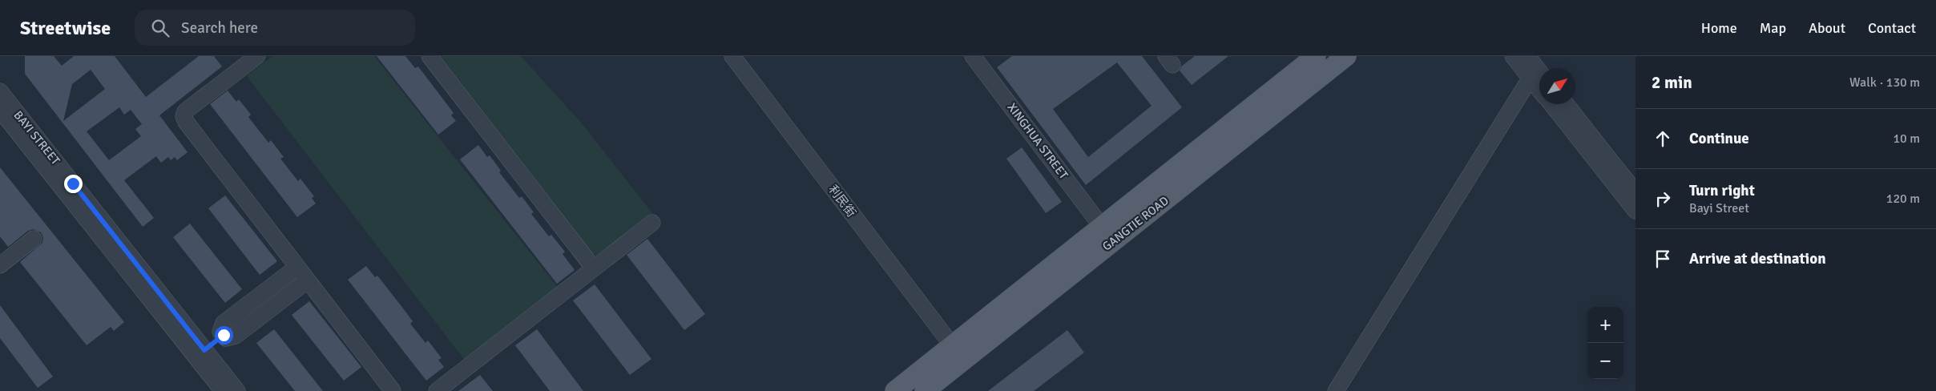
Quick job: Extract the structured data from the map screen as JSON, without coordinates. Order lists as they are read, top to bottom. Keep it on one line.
{"streets":{"main road":["GANGTIE ROAD"],"street":["BAYI STREET","XINGHUA STREET","利民街"]},"crossings":[["XINGHUA STREET","GANGTIE ROAD"],["利民街","GANGTIE ROAD"]],"north":"top right","page":{"header":"Streetwise","search":"Search here","nav":["Home","Map","About","Contact"],"heading":["2 min","Walk · 130 m"],"list":[["Continue","10 m"],["Turn right","Bayi Street","120 m"],"Arrive at destination"],"map_buttons":["+","−"]}}
